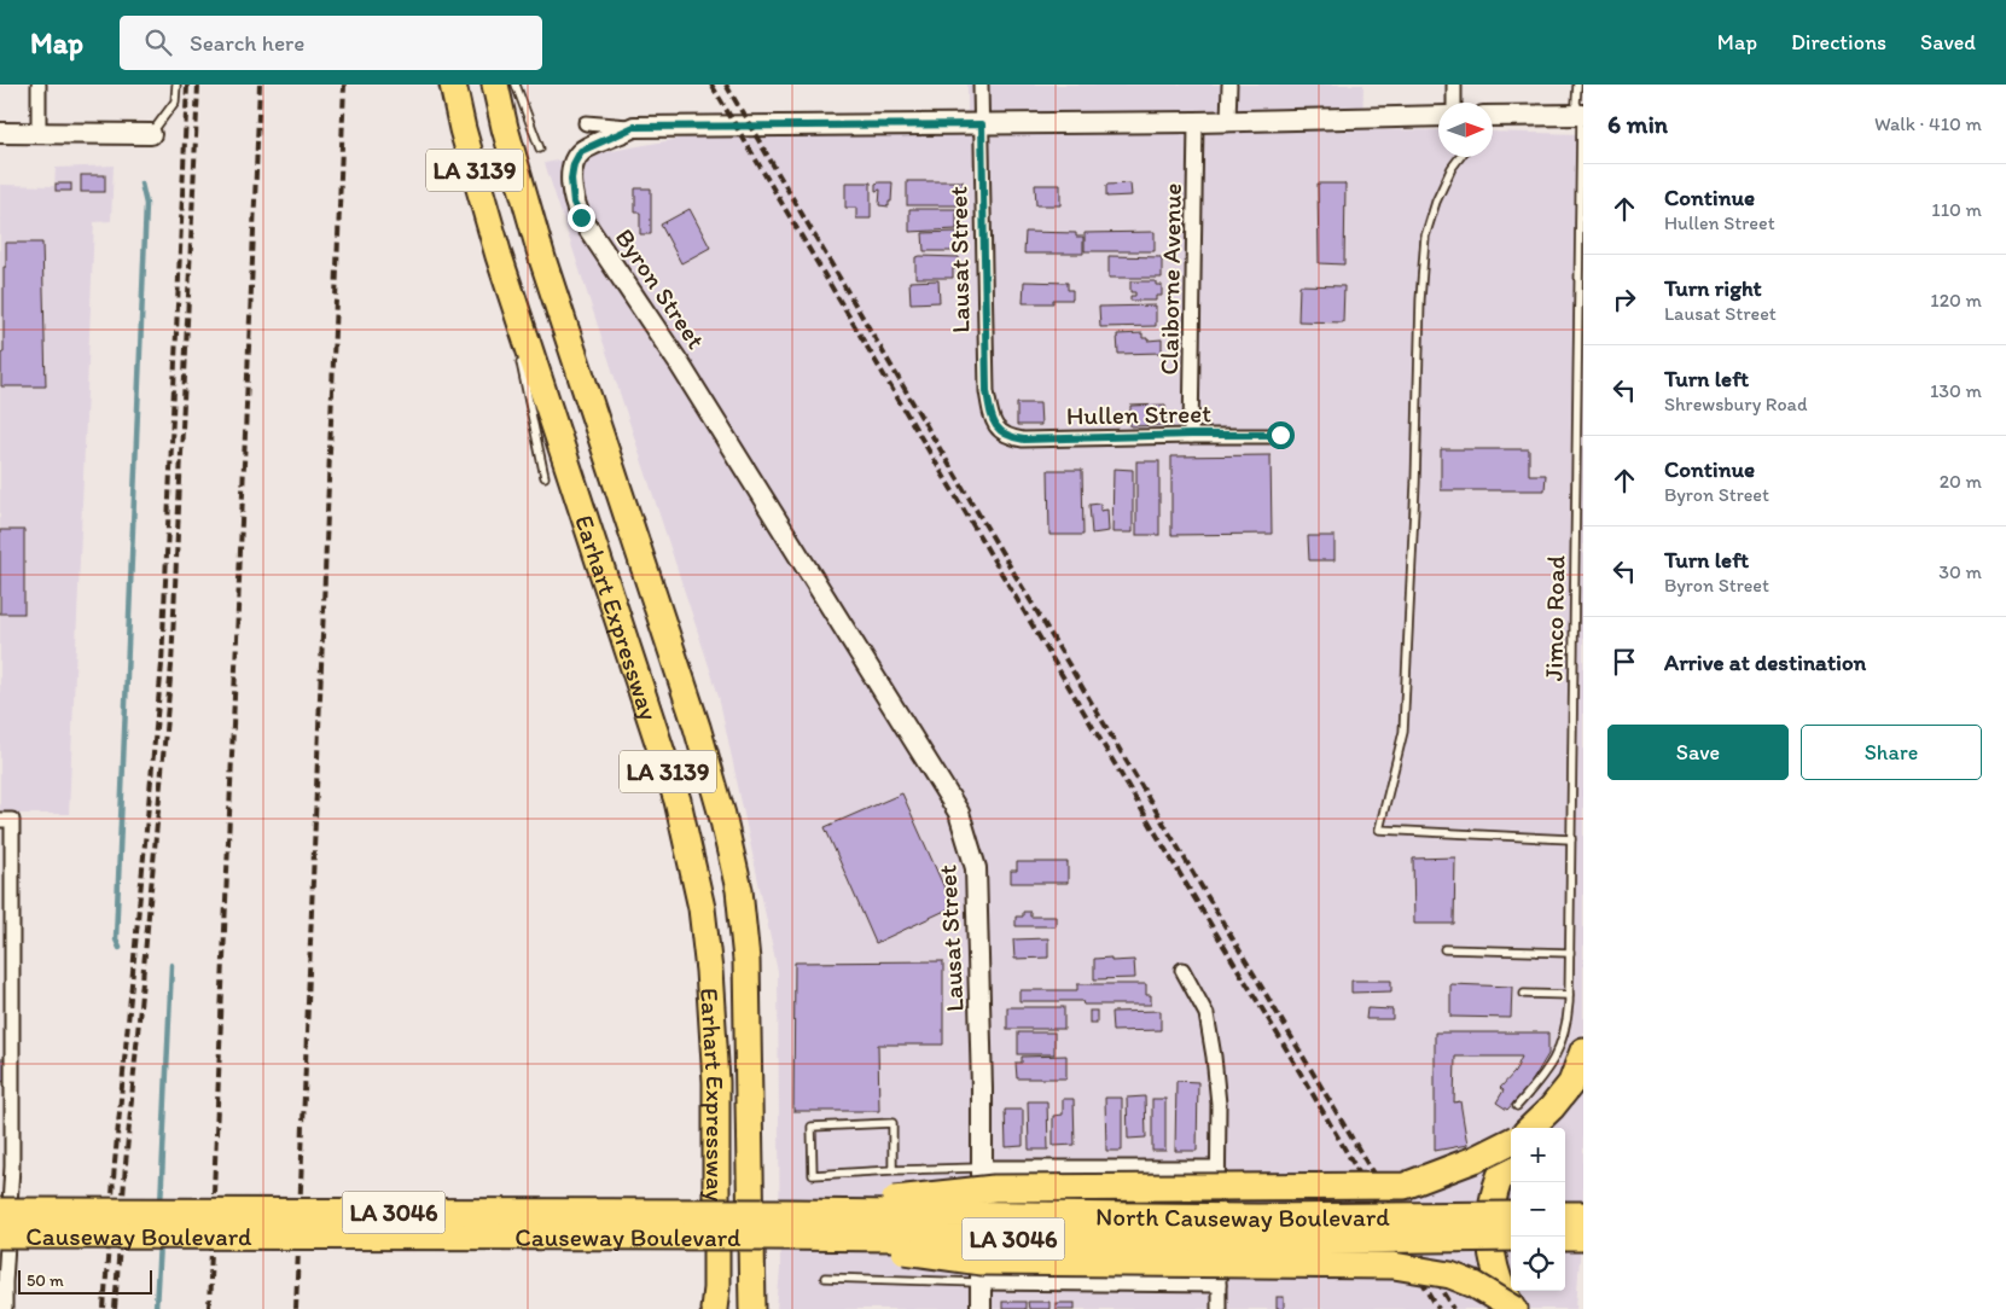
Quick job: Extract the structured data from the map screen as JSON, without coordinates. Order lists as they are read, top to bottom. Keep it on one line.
{"streets":{"highway":["LA 3139","Earhart Expressway","LA 3046","North Causeway Boulevard","Causeway Boulevard"],"street":["Lausat Street","Claiborne Avenue","Byron Street","Hullen Street"],"lane":["Jimco Road"]},"crossings":[["Lausat Street","Byron Street"],["Lausat Street","Hullen Street"],["Claiborne Avenue","Hullen Street"],["North Causeway Boulevard","Causeway Boulevard"]],"scale_bar":"50 m","north":"right","page":{"header":"Map","search":"Search here","nav":["Map","Directions","Saved"],"heading":["6 min","Walk · 410 m"],"list":[["Continue","Hullen Street","110 m"],["Turn right","Lausat Street","120 m"],["Turn left","Shrewsbury Road","130 m"],["Continue","Byron Street","20 m"],["Turn left","Byron Street","30 m"],"Arrive at destination"],"buttons":["Save","Share"],"map_buttons":["+","−"],"scale":"50 m"}}
